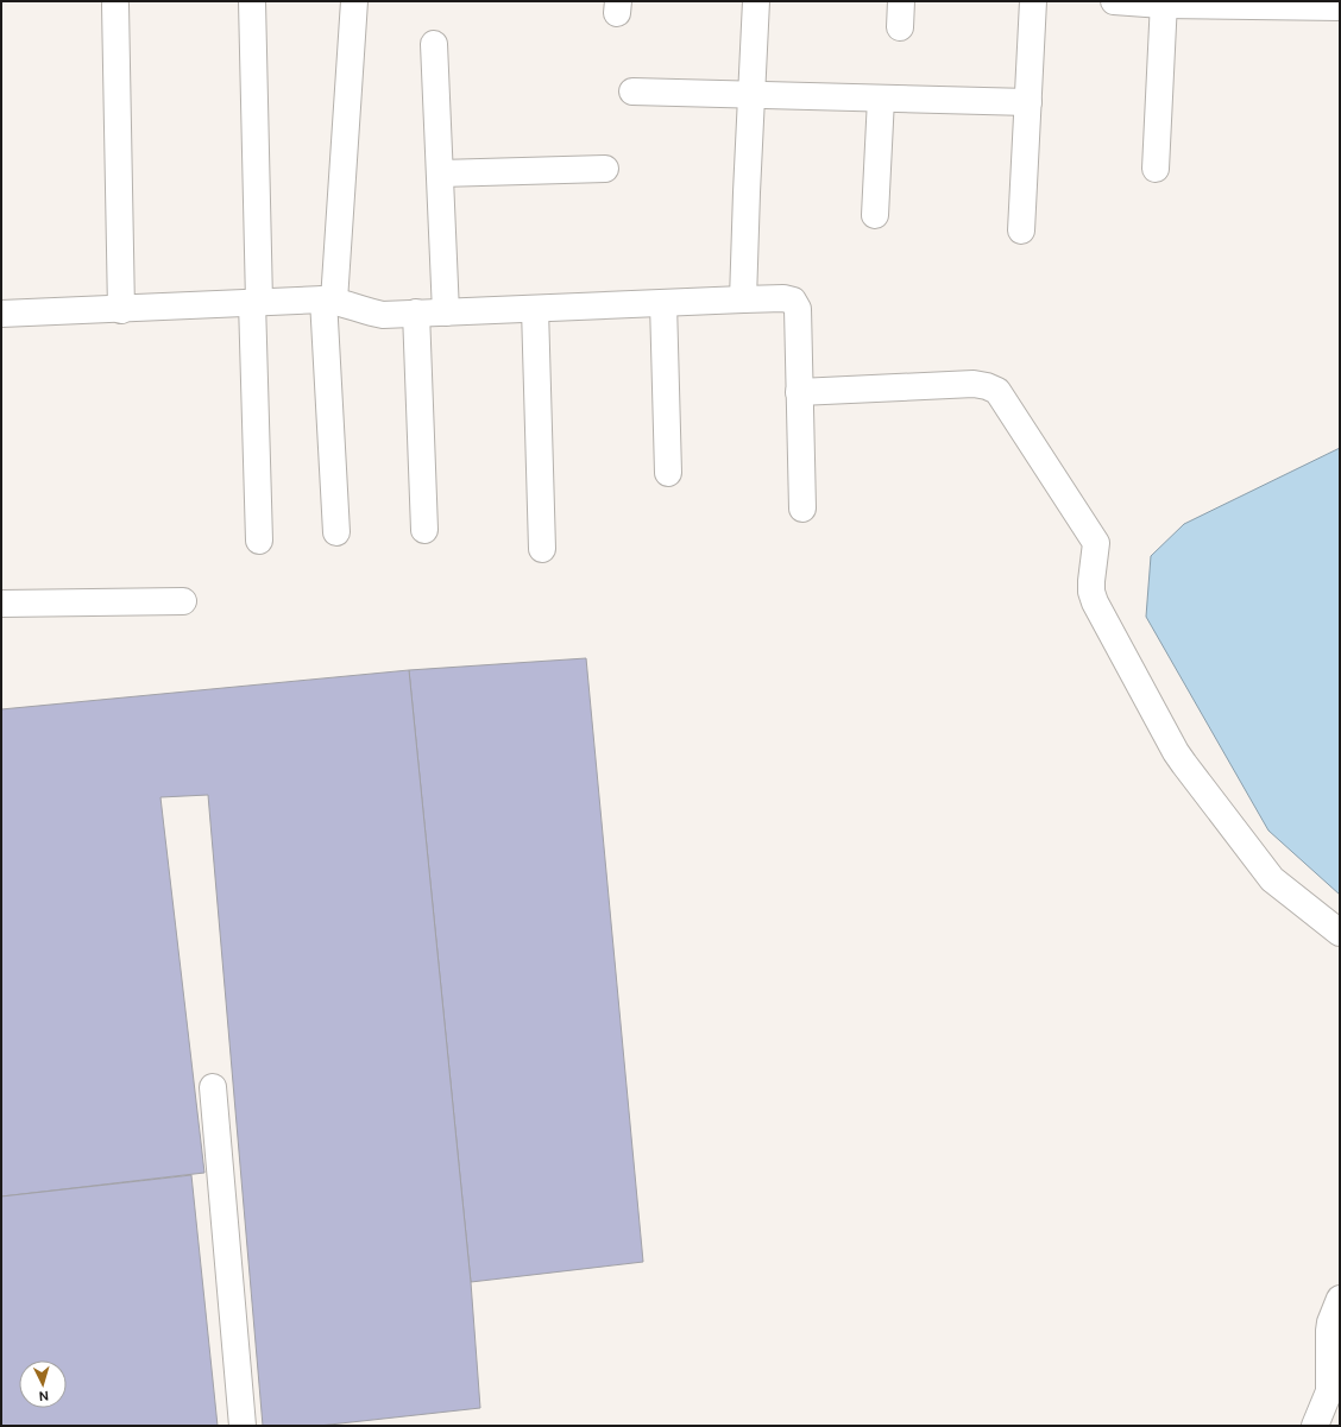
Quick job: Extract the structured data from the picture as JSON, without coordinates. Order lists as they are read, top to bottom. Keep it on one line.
{"north":"bottom"}
